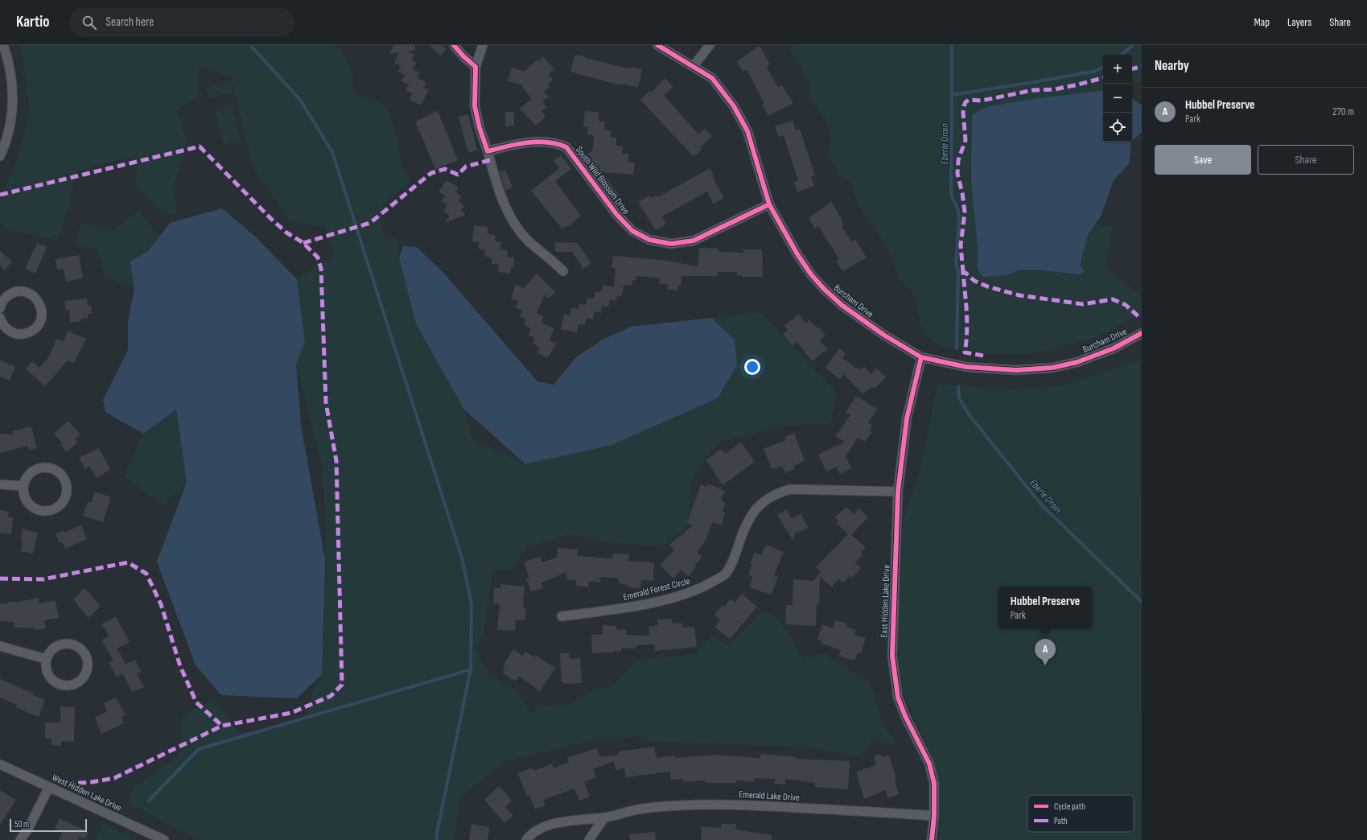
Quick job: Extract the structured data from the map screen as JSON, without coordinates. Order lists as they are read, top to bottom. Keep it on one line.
{"streets":{"street":["South Wild Blossom Drive","Burcham Drive","Emerald Forest Circle","East Hidden Lake Drive","West Hidden Lake Drive","Emerald Lake Drive"]},"crossings":[["South Wild Blossom Drive","Burcham Drive"],["Burcham Drive","East Hidden Lake Drive"],["Emerald Forest Circle","East Hidden Lake Drive"],["East Hidden Lake Drive","Emerald Lake Drive"]],"water":["Eberle Drain"],"legend":["Cycle path","Path"],"scale_bar":"50 m","page":{"header":"Kartio","search":"Search here","nav":["Map","Layers","Share"],"heading":"Nearby","map_buttons":["+","−"],"list":[{"mark":"A","name":"Hubbel Preserve","note":"Park","value":"270 m"}],"buttons":["Save","Share"],"popup":["Hubbel Preserve","Park"],"pins":"A","scale":"50 m"}}
